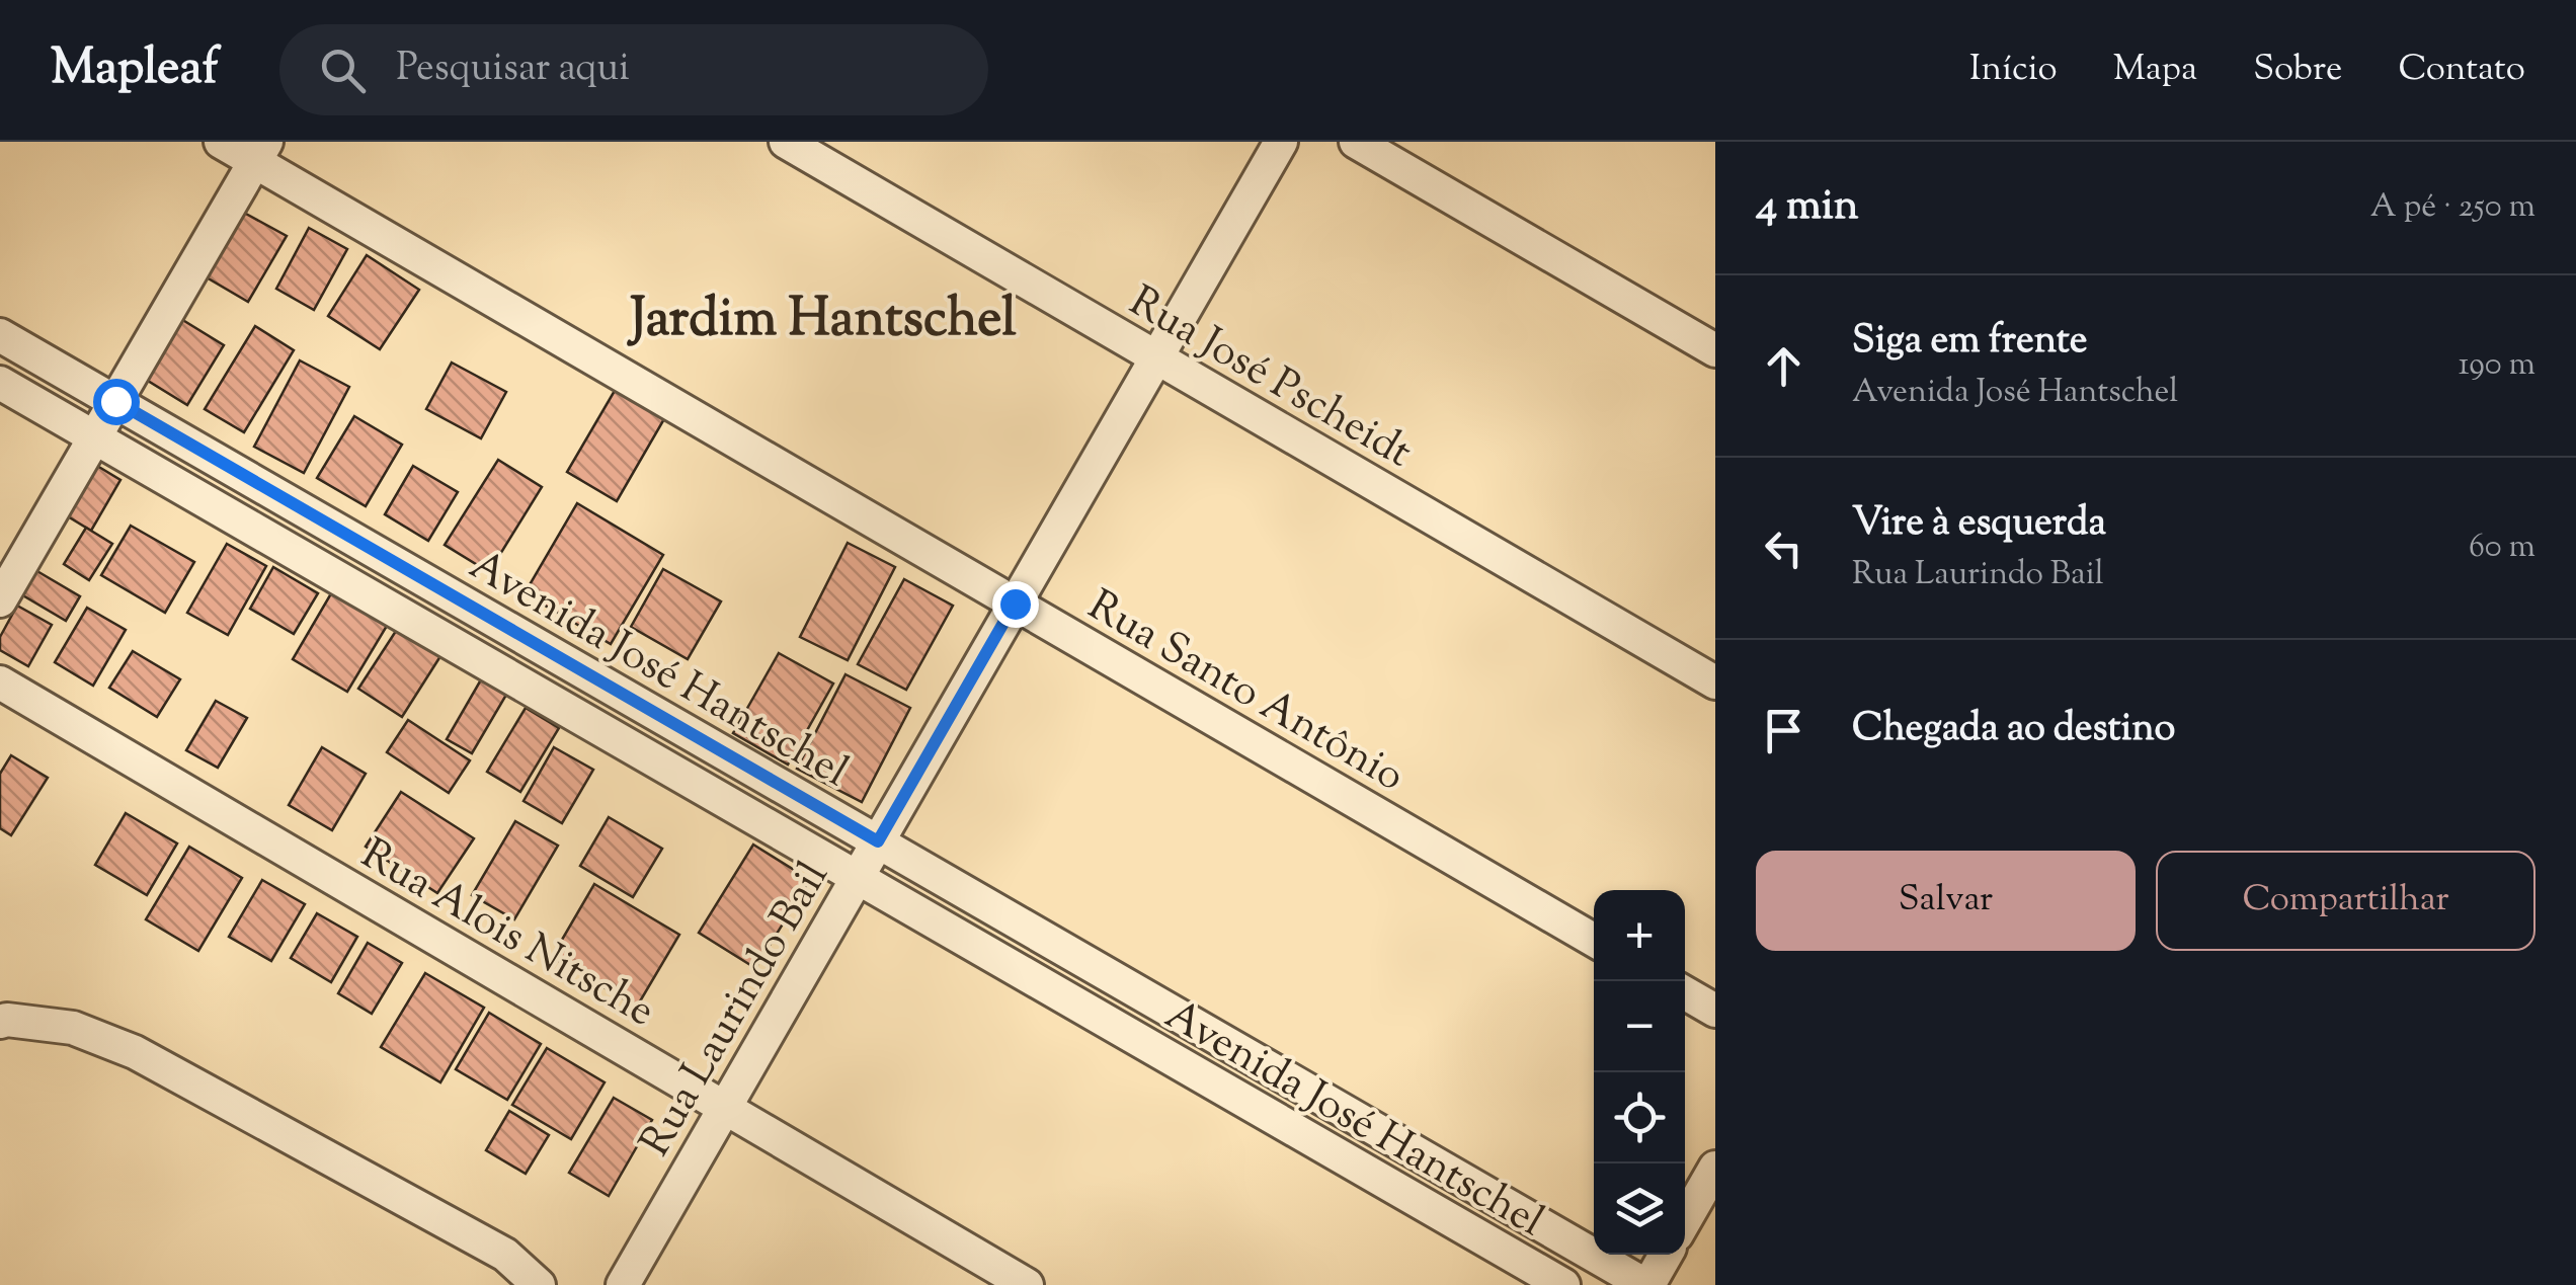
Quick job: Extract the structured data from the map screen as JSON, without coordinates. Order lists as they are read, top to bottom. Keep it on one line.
{"streets":{"street":["Rua José Pscheidt","Avenida José Hantschel","Rua Santo Antônio","Rua Alois Nitsche","Rua Laurindo Bail"]},"crossings":[["Rua José Pscheidt","Rua Laurindo Bail"],["Avenida José Hantschel","Rua Laurindo Bail"],["Rua Santo Antônio","Rua Laurindo Bail"],["Rua Alois Nitsche","Rua Laurindo Bail"]],"districts":["Jardim Hantschel"],"page":{"header":"Mapleaf","search":"Pesquisar aqui","nav":["Início","Mapa","Sobre","Contato"],"heading":["4 min","A pé · 250 m"],"list":[["Siga em frente","Avenida José Hantschel","190 m"],["Vire à esquerda","Rua Laurindo Bail","60 m"],"Chegada ao destino"],"buttons":["Salvar","Compartilhar"],"map_buttons":["+","−"]}}
